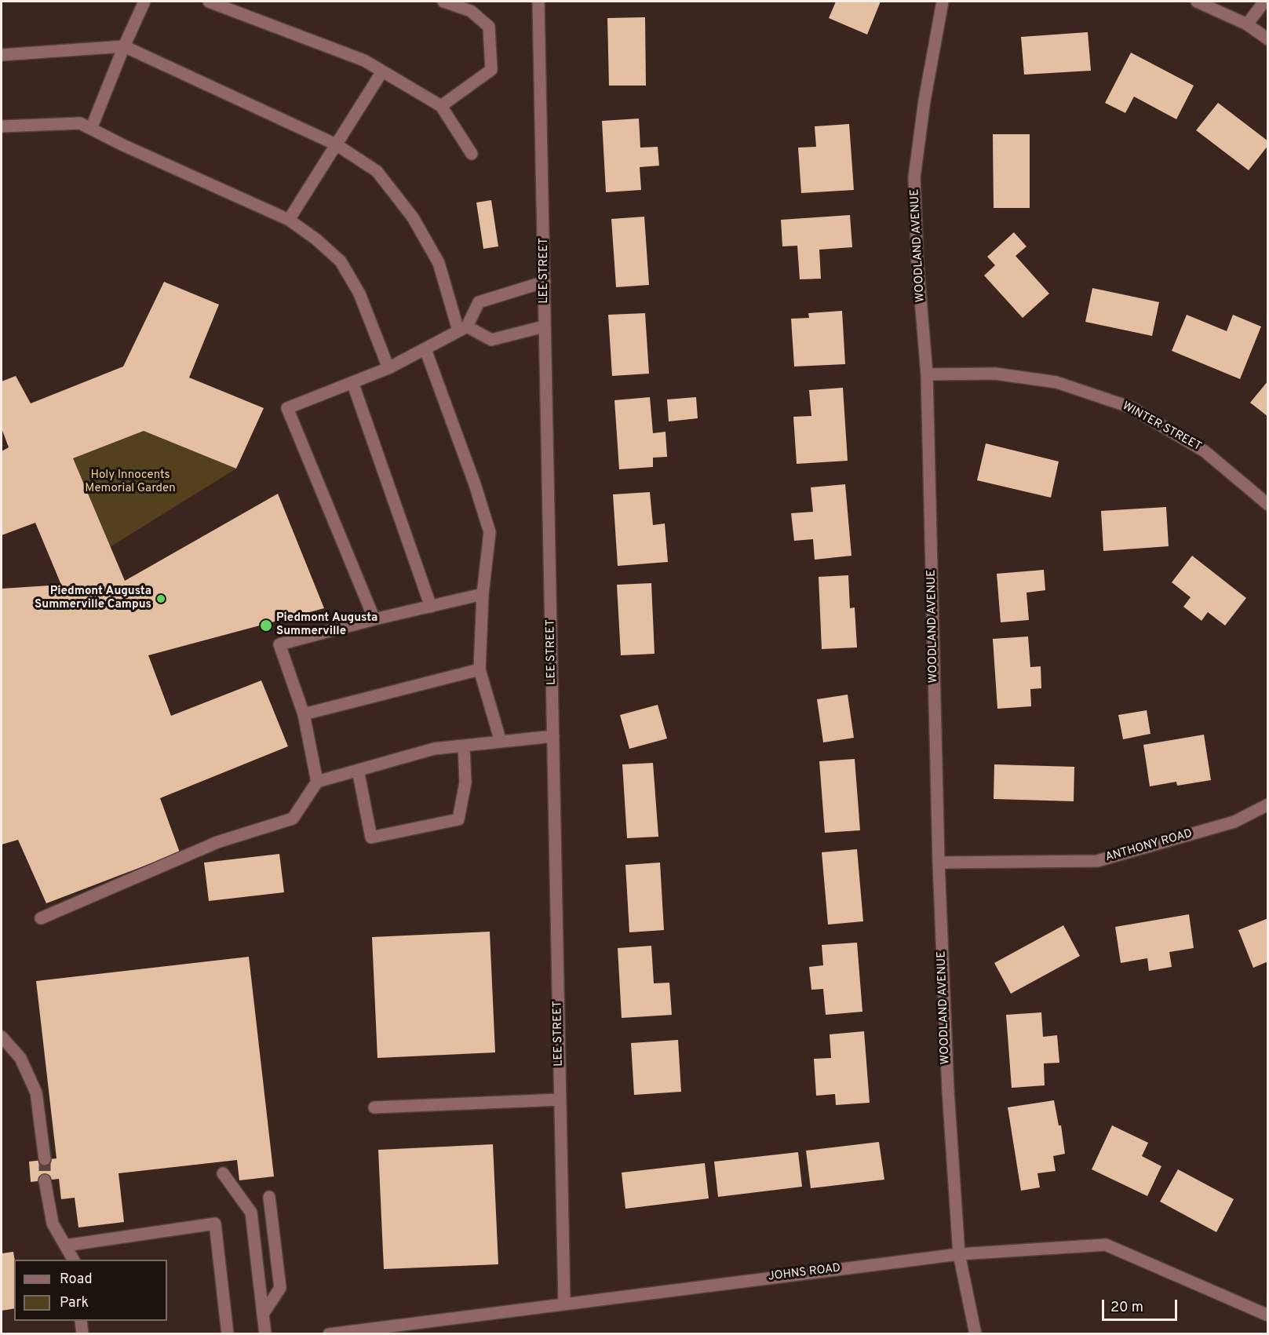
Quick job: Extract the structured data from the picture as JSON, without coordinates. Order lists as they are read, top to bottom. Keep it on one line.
{"streets":{"street":["WOODLAND AVENUE","LEE STREET","WINTER STREET","ANTHONY ROAD","JOHNS ROAD"]},"crossings":[["WOODLAND AVENUE","WINTER STREET"],["WOODLAND AVENUE","ANTHONY ROAD"],["WOODLAND AVENUE","JOHNS ROAD"],["LEE STREET","JOHNS ROAD"]],"parks":["Holy Innocents Memorial Garden"],"places":["Piedmont Augusta Summerville Campus","Piedmont Augusta Summerville"],"legend":["Road","Park"],"scale_bar":"20 m"}
